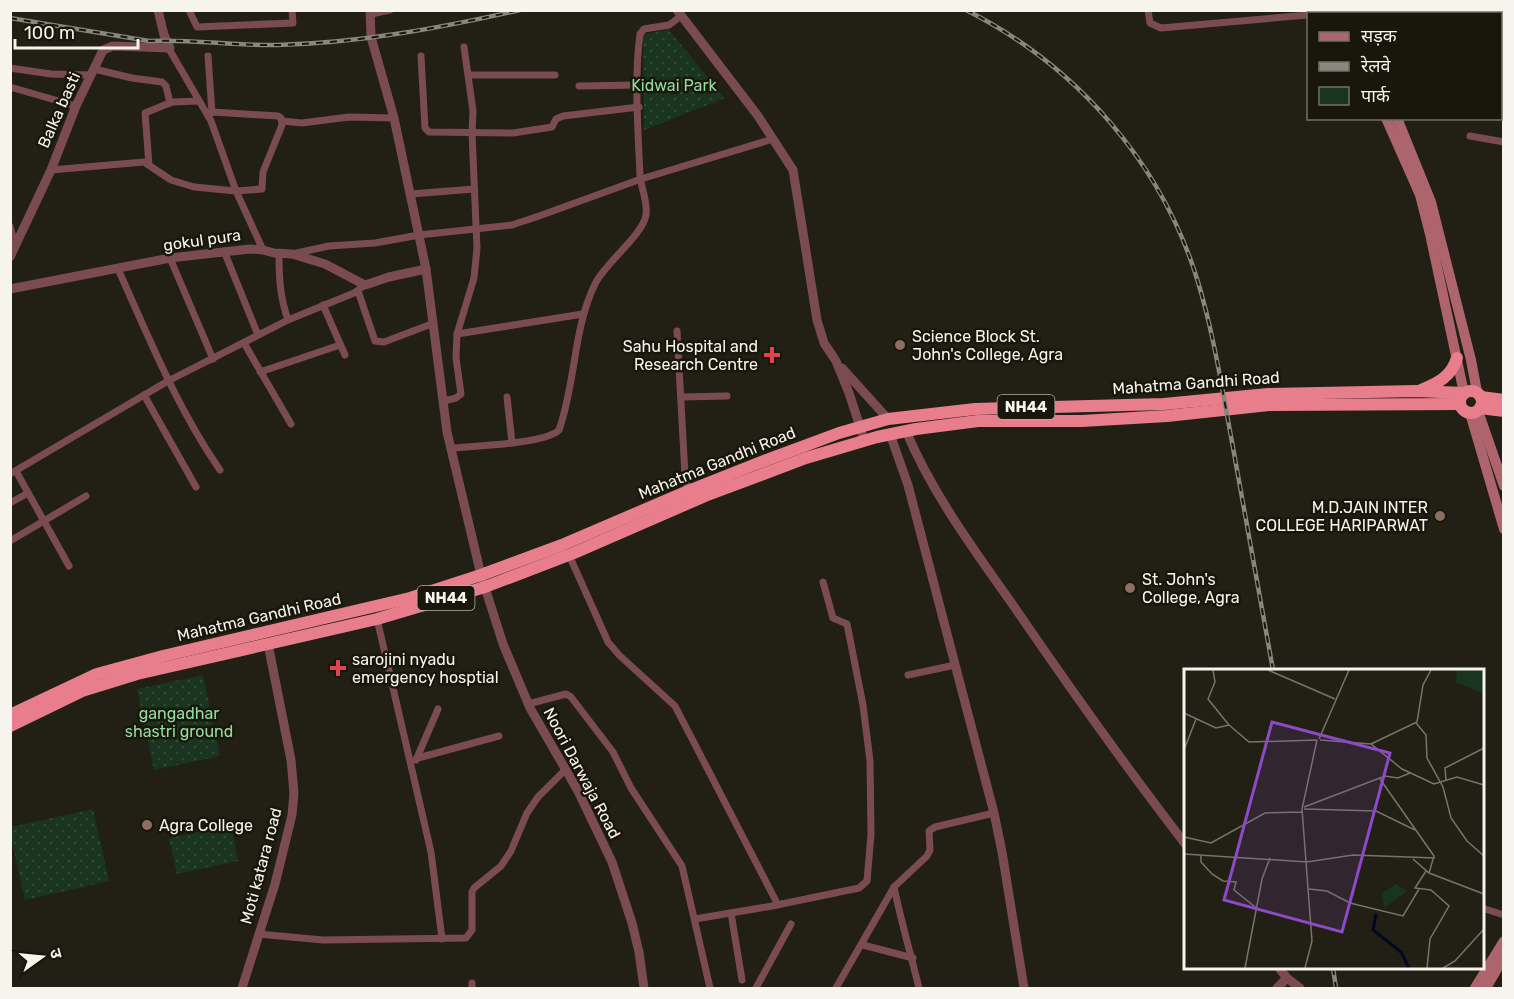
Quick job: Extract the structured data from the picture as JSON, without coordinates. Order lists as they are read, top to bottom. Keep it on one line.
{"streets":{"highway":["Mahatma Gandhi Road","NH44"],"street":["Balka basti","gokul pura","Noori Darwaja Road","Moti katara road"]},"crossings":[["Mahatma Gandhi Road","Noori Darwaja Road"],["Mahatma Gandhi Road","Moti katara road"]],"parks":["Kidwai Park","gangadhar shastri ground"],"places":{"other":["Science Block St. John's College, Agra","M.D.JAIN INTER COLLEGE HARIPARWAT","St. John's College, Agra","Agra College"],"health":["Sahu Hospital and Research Centre","sarojini nyadu emergency hosptial"]},"legend":["सड़क","रेलवे","पार्क"],"scale_bar":"100 m","north":"right"}
